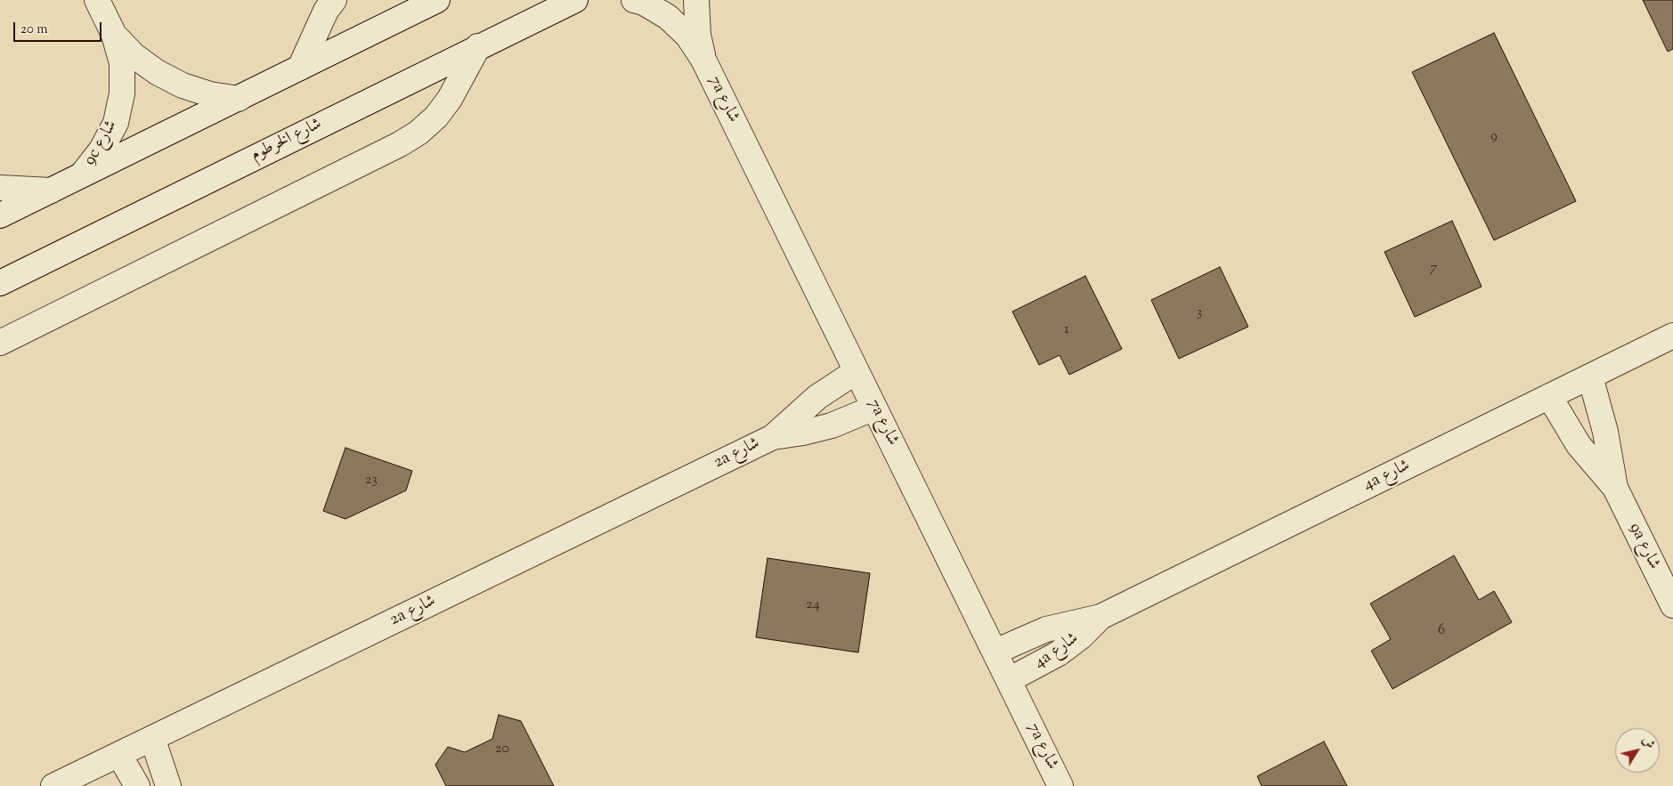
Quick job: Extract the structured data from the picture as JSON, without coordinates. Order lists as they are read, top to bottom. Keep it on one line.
{"streets":{"street":["7a شارع","شارع الخرطوم","9c شارع","2a شارع","4a شارع","9a شارع"]},"crossings":[["7a شارع","2a شارع"],["7a شارع","4a شارع"],["4a شارع","9a شارع"]],"house_numbers":["9","7","3","1","23","24","6","20"],"scale_bar":"20 m","north":"top right"}
